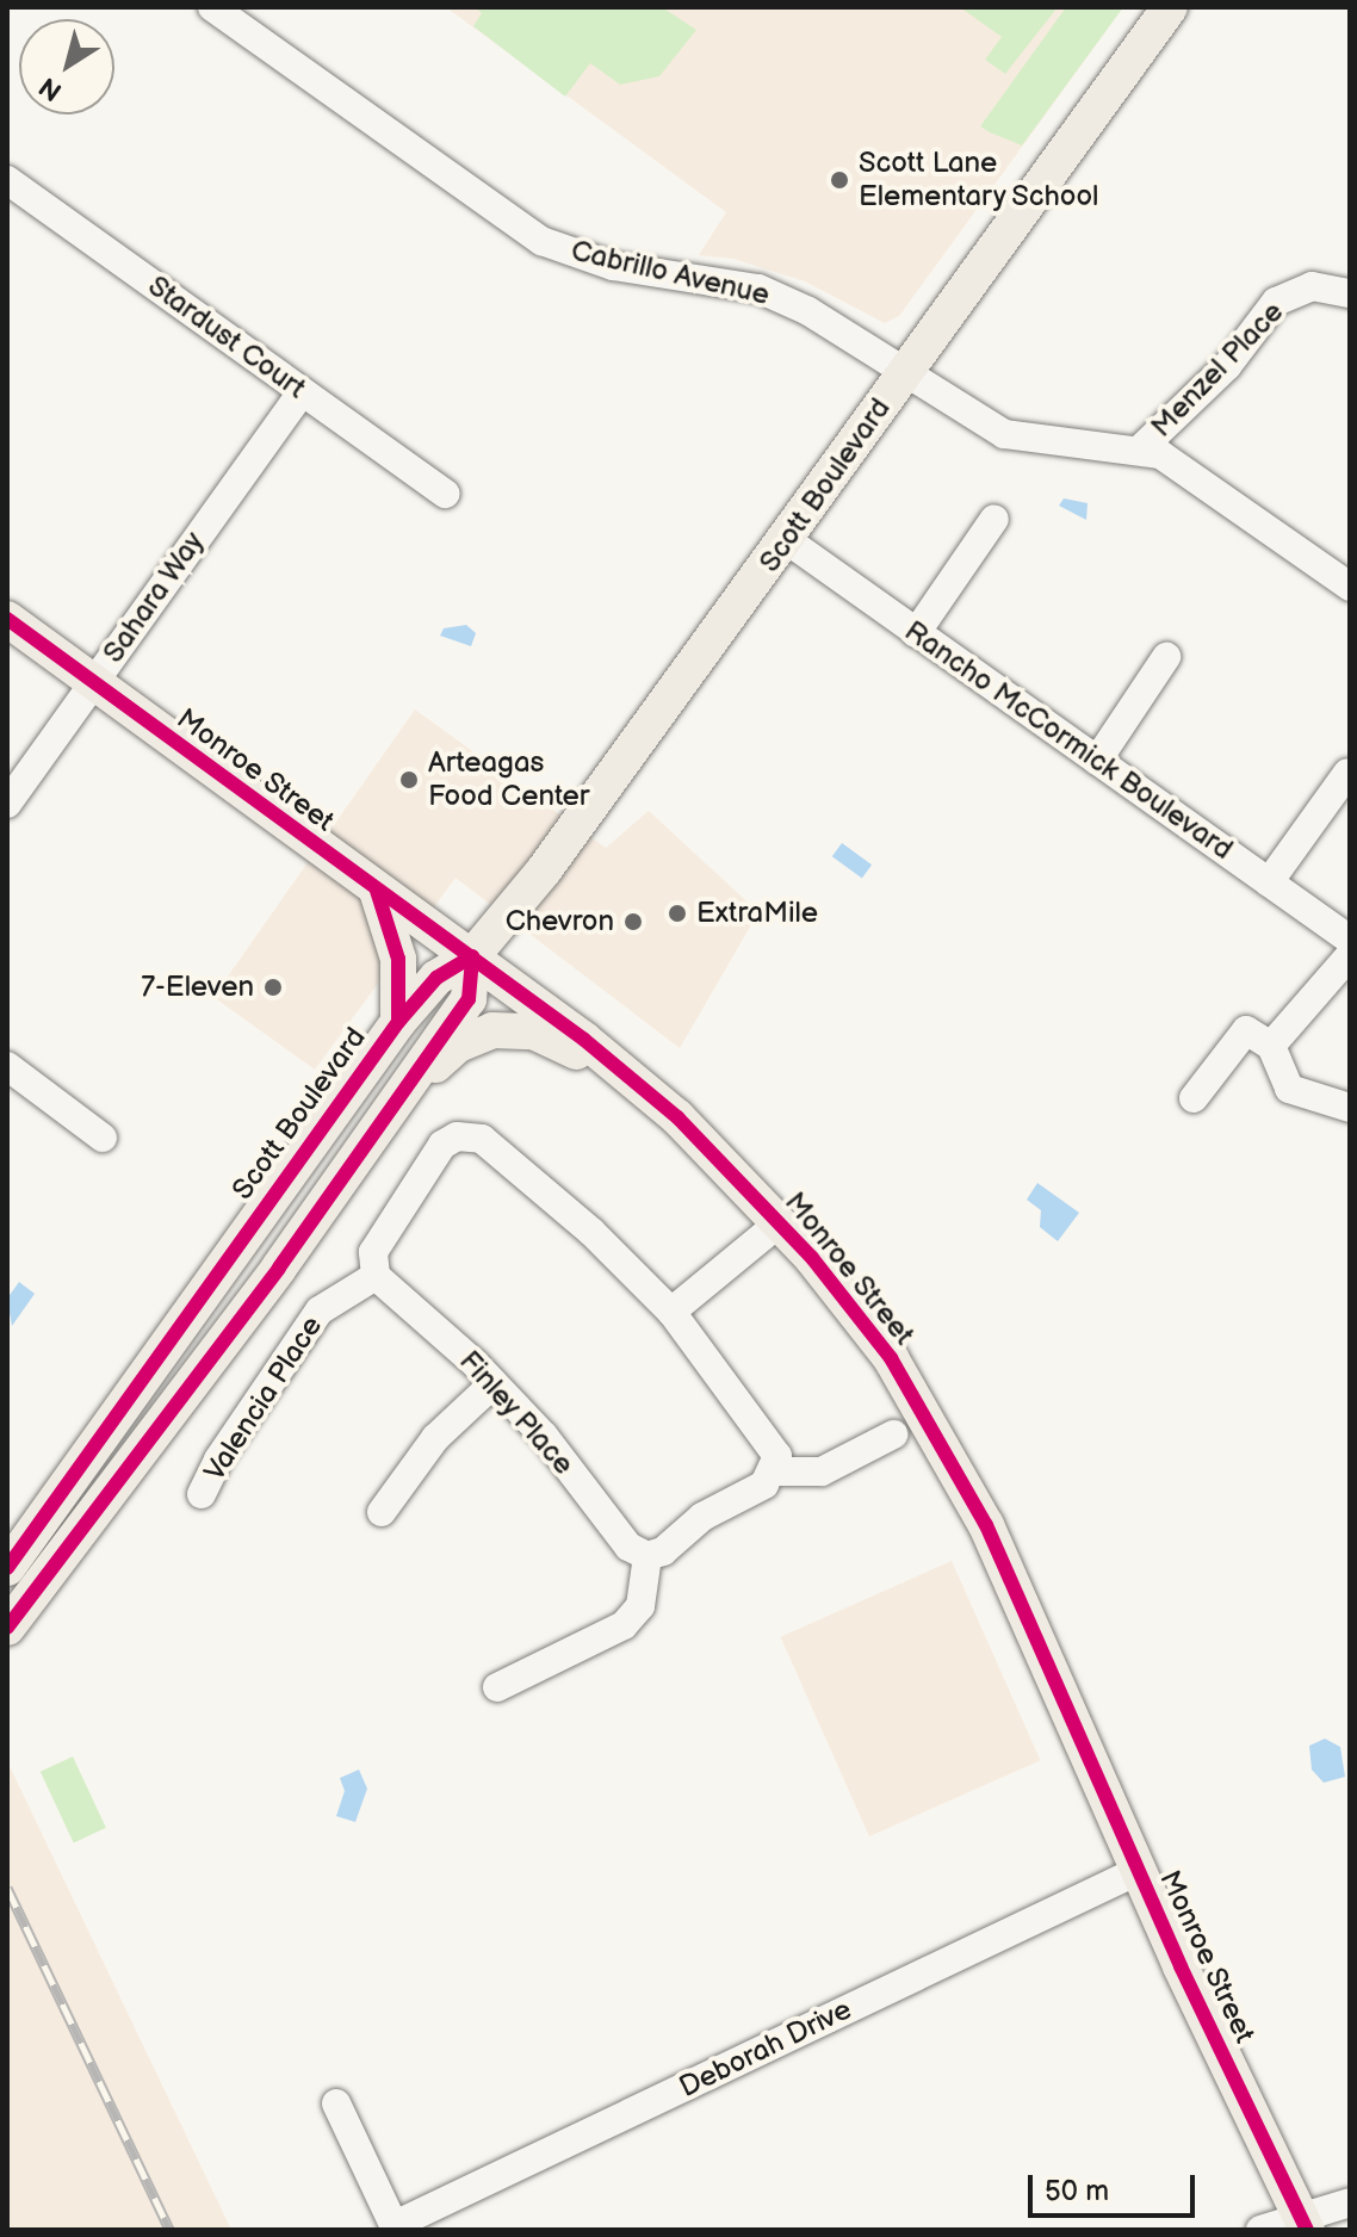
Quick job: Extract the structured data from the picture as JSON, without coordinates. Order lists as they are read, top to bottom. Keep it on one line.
{"streets":{"main road":["Scott Boulevard","Monroe Street"],"street":["Cabrillo Avenue","Stardust Court","Menzel Place","Sahara Way","Rancho McCormick Boulevard","Valencia Place","Finley Place","Deborah Drive"]},"crossings":[["Cabrillo Avenue","Menzel Place"],["Cabrillo Avenue","Scott Boulevard"],["Stardust Court","Sahara Way"],["Scott Boulevard","Rancho McCormick Boulevard"],["Scott Boulevard","Monroe Street"],["Sahara Way","Monroe Street"],["Monroe Street","Deborah Drive"],["Valencia Place","Finley Place"]],"places":["Scott Lane Elementary School","Arteagas Food Center","ExtraMile","Chevron","7-Eleven"],"scale_bar":"50 m","north":"bottom left"}
